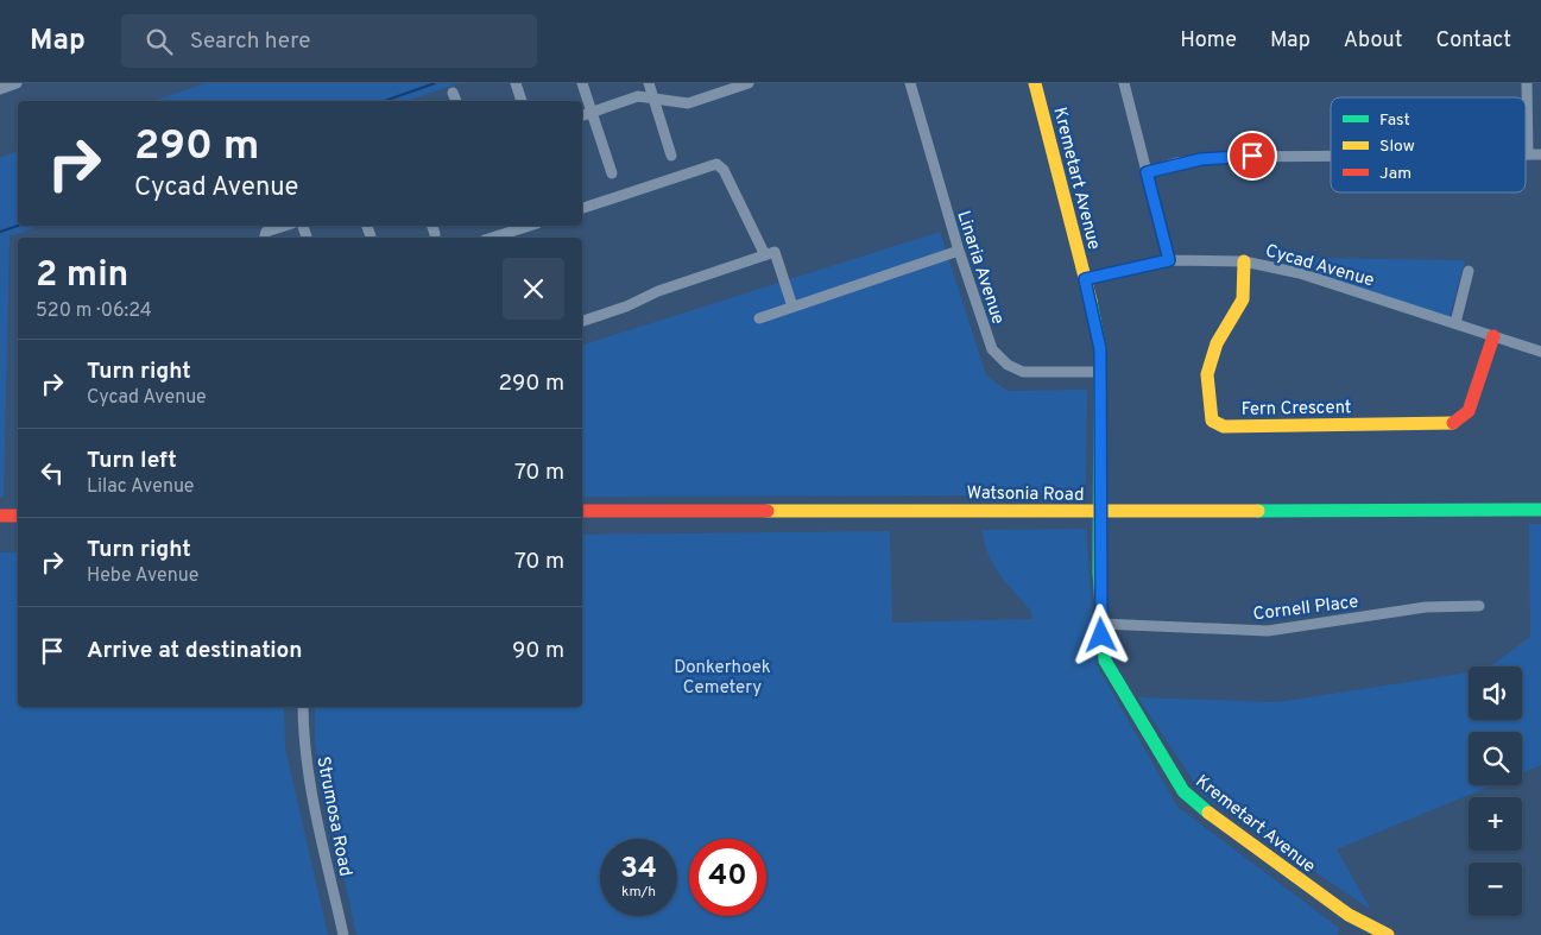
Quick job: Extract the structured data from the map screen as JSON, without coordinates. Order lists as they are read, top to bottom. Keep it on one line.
{"streets":{"street":["Kremetart Avenue","Cycad Avenue","Linaria Avenue","Fern Crescent","Watsonia Road","Cornell Place","Strumosa Road"]},"crossings":[["Kremetart Avenue","Cycad Avenue"],["Kremetart Avenue","Linaria Avenue"],["Kremetart Avenue","Watsonia Road"],["Kremetart Avenue","Cornell Place"],["Cycad Avenue","Fern Crescent"]],"parks":["Donkerhoek Cemetery"],"legend":["Fast","Slow","Jam"],"page":{"header":"Map","search":"Search here","nav":["Home","Map","About","Contact"],"turn":["290 m","Cycad Avenue"],"heading":["2 min","520 m · 06:24"],"list":[{"name":"Turn right","note":"Cycad Avenue","value":"290 m"},{"name":"Turn left","note":"Lilac Avenue","value":"70 m"},{"name":"Turn right","note":"Hebe Avenue","value":"70 m"},{"name":"Arrive at destination","value":"90 m"}],"map_buttons":["+","−"],"speed":"34 km/h","limit":"40"}}
